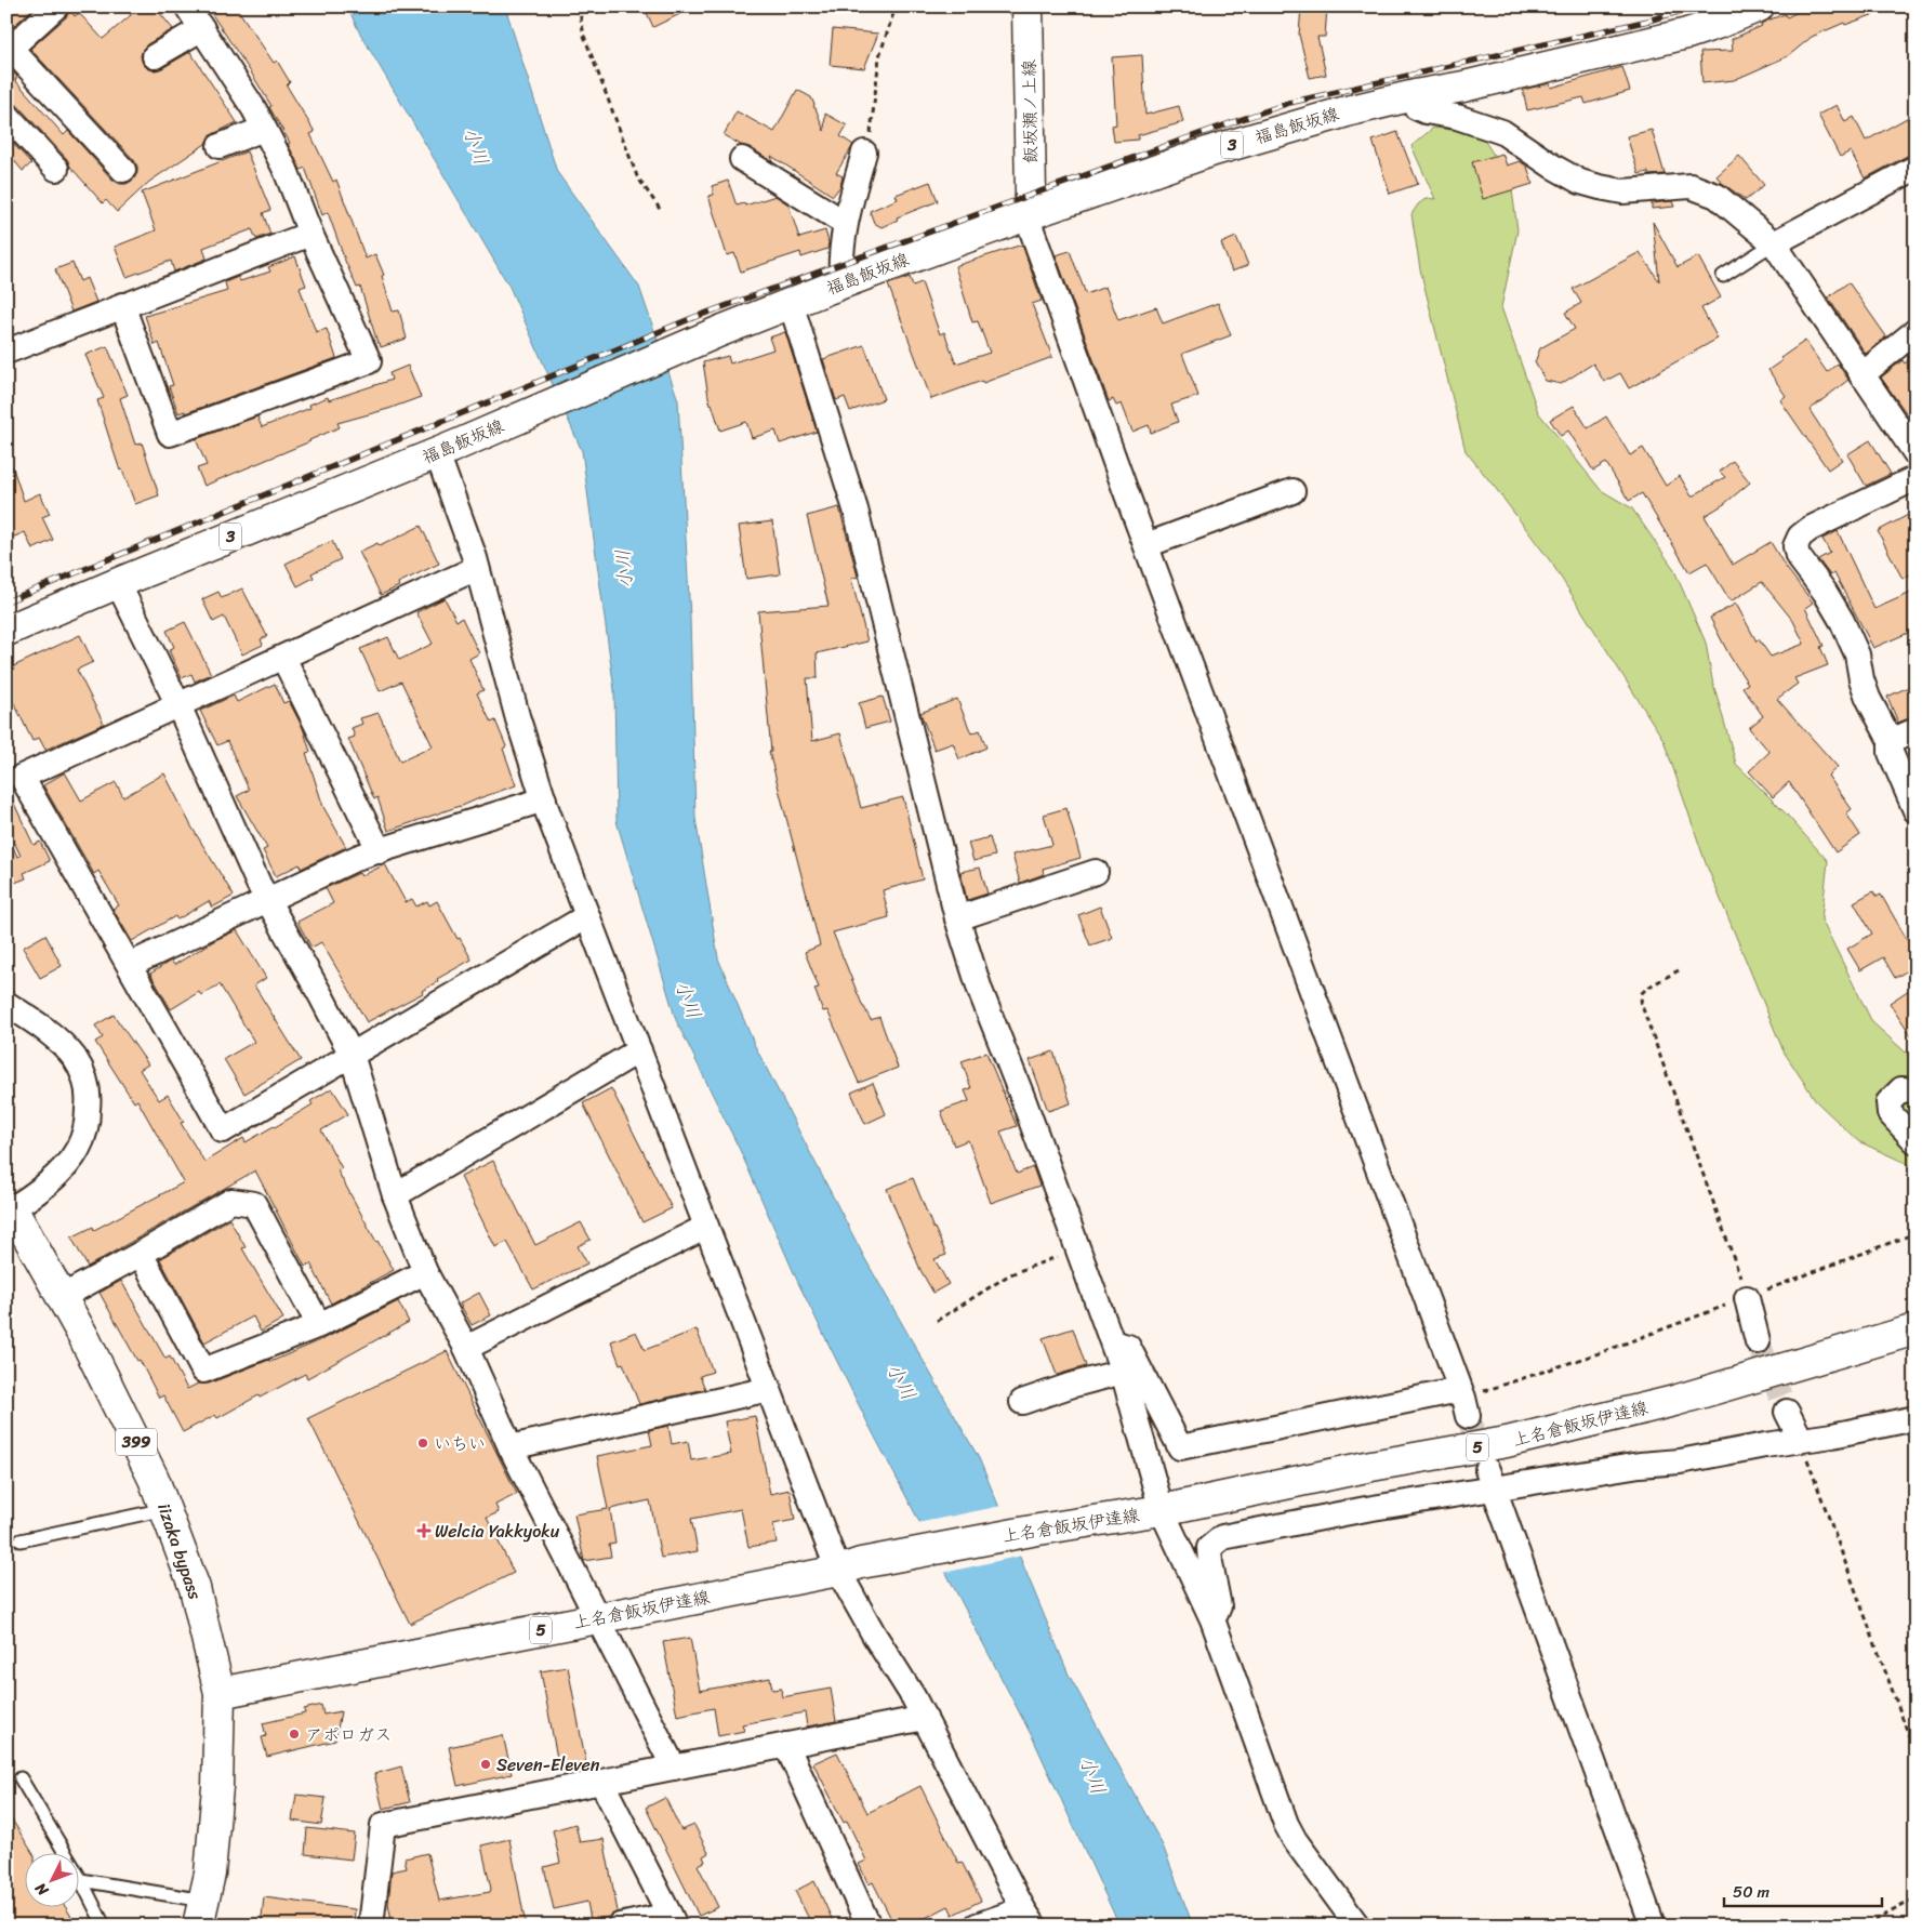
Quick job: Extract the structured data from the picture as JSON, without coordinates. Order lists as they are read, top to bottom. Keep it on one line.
{"streets":{"main road":["飯坂瀬ノ上線","福島飯坂線","3","上名倉飯坂伊達線","399","5","iizaka bypass"]},"crossings":[["飯坂瀬ノ上線","福島飯坂線"],["上名倉飯坂伊達線","iizaka bypass"]],"water":["小川"],"places":{"other":["いちい","アポロガス","Seven-Eleven"],"health":["Welcia Yakkyoku"]},"scale_bar":"50 m","north":"bottom left"}
